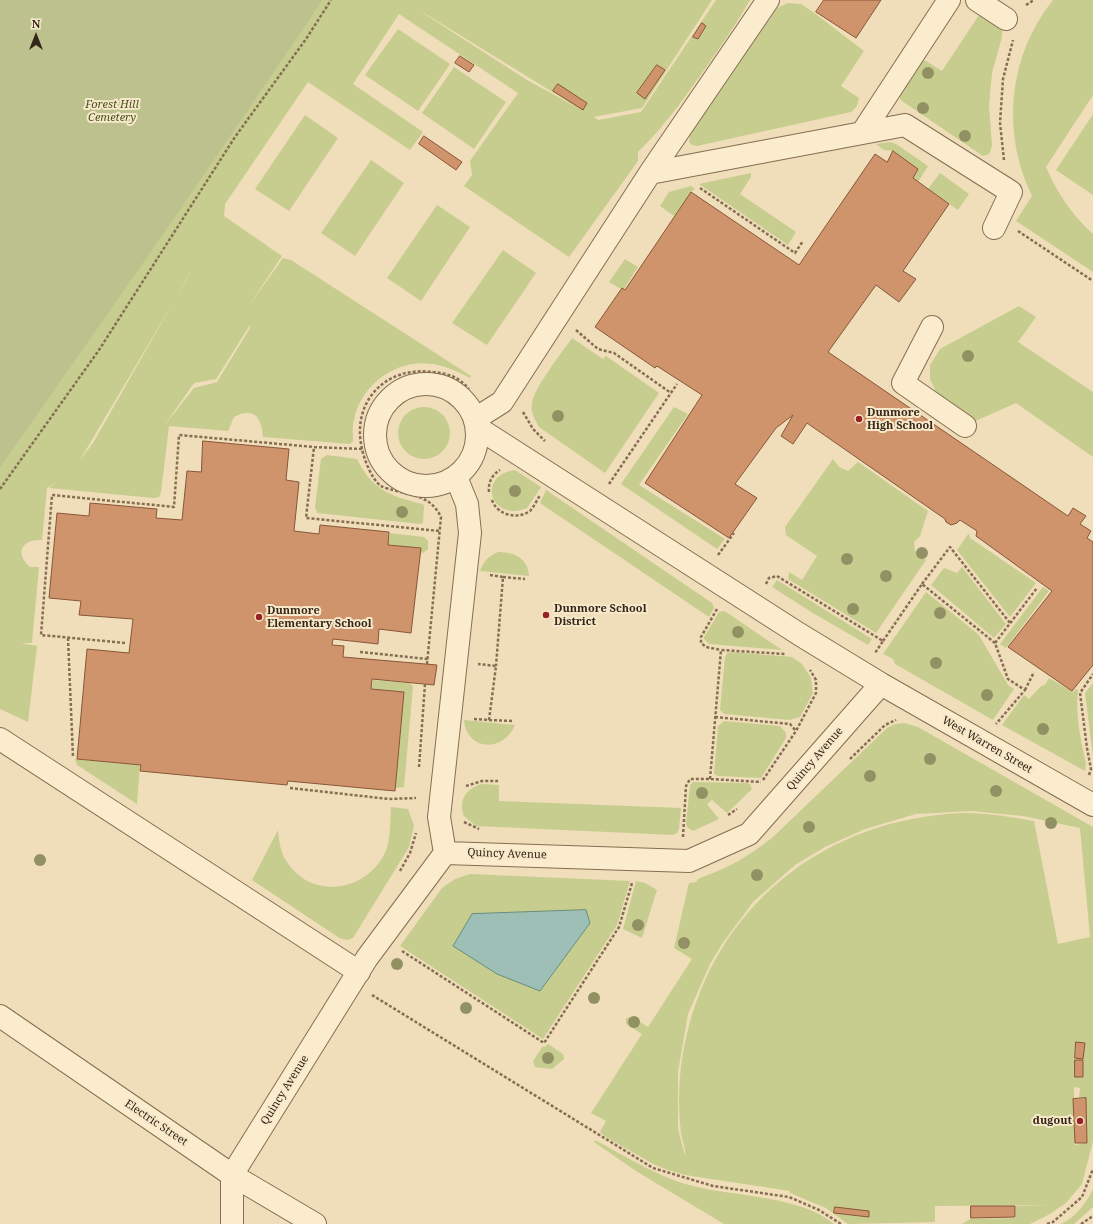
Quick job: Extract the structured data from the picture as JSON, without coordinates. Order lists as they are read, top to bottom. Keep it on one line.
{"streets":{"street":["West Warren Street","Quincy Avenue","Electric Street"]},"crossings":[["West Warren Street","Quincy Avenue"],["Quincy Avenue","Electric Street"]],"parks":["Forest Hill Cemetery"],"places":["Dunmore High School","Dunmore School District","Dunmore Elementary School","dugout"],"north":"top"}
